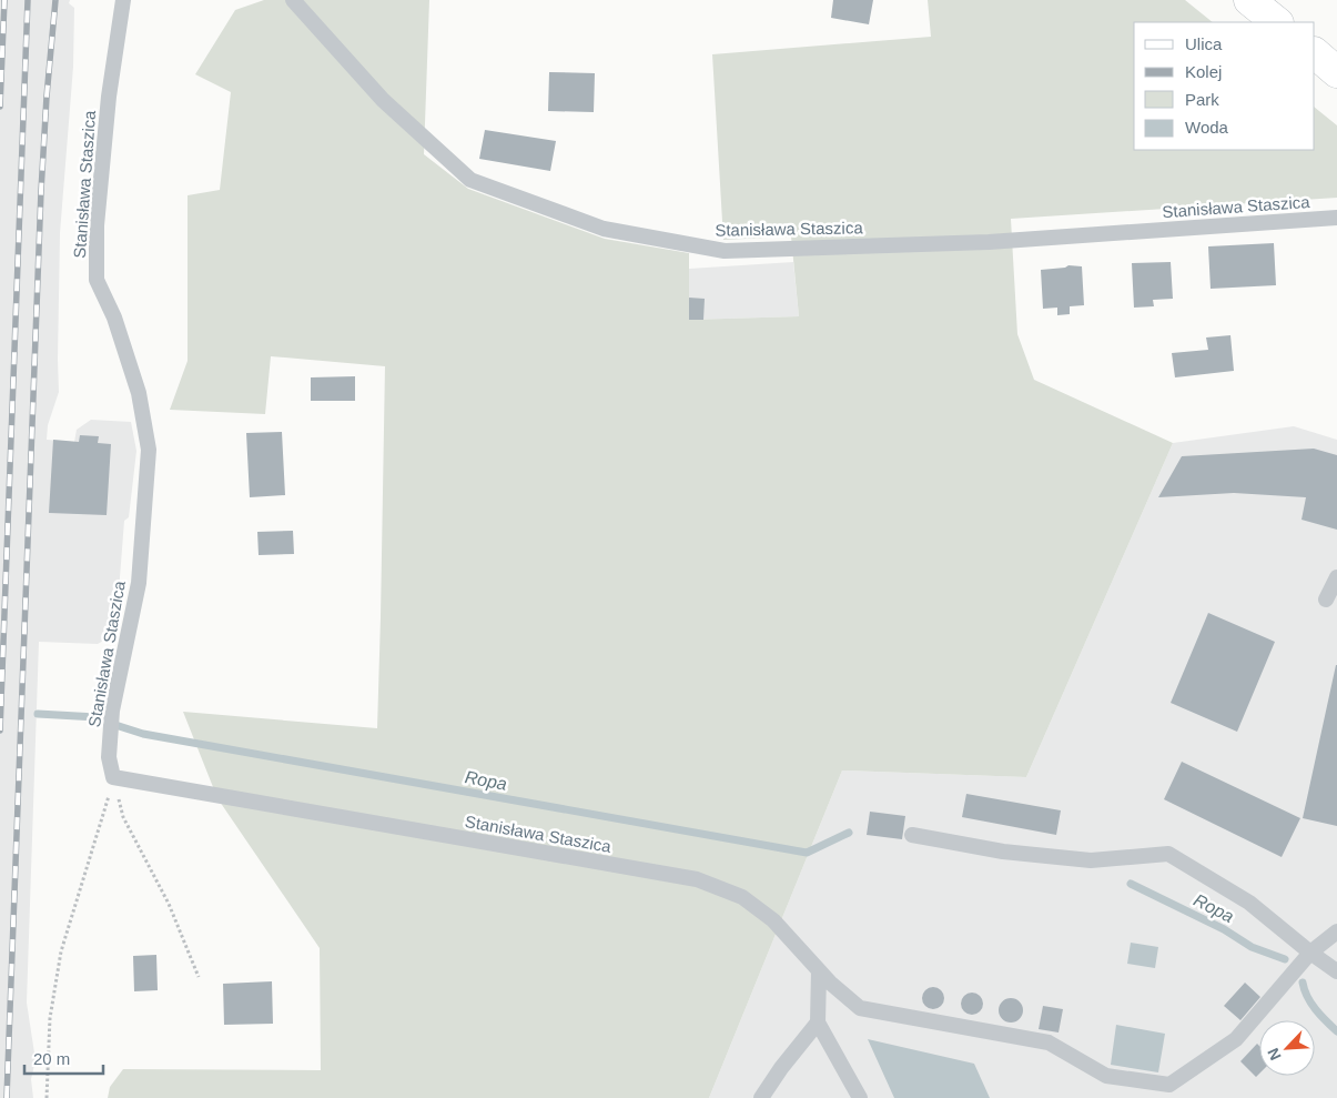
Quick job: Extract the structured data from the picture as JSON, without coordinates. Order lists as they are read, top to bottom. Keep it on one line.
{"streets":{"lane":["Stanisława Staszica"]},"water":["Ropa"],"legend":["Ulica","Kolej","Park","Woda"],"scale_bar":"20 m","north":"bottom left"}
